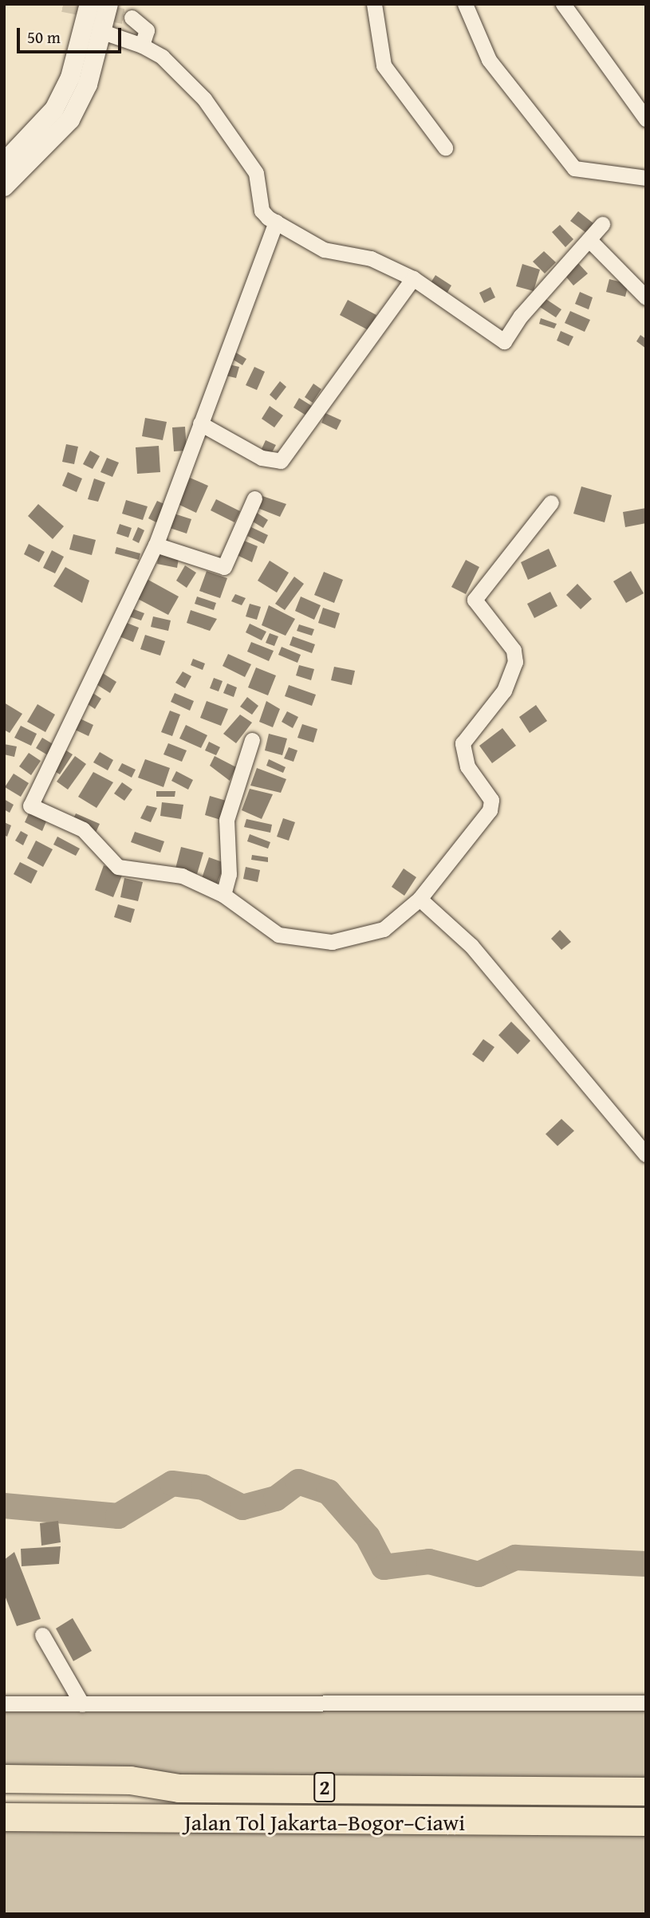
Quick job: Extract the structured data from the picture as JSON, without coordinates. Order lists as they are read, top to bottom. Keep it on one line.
{"streets":{"highway":["2","Jalan Tol Jakarta–Bogor–Ciawi"]},"scale_bar":"50 m"}
